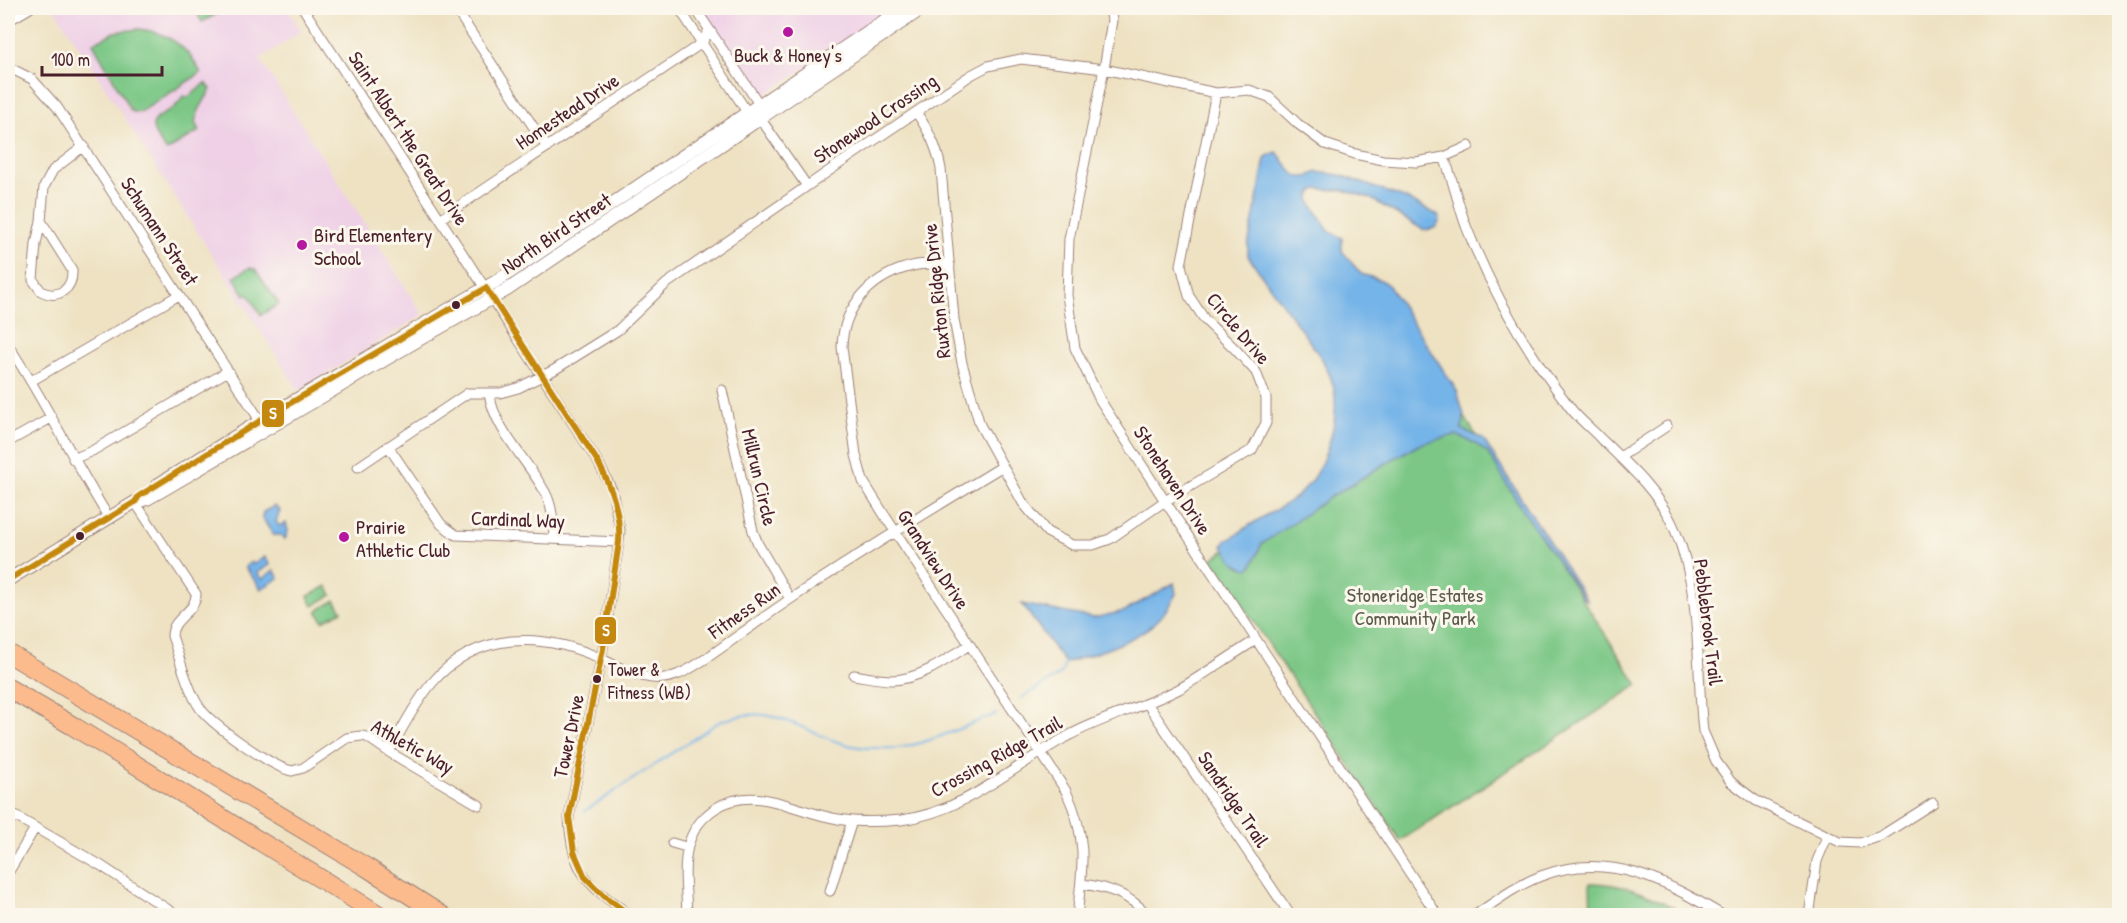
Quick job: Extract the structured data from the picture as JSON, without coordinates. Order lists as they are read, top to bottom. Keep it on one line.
{"streets":{"street":["Homestead Drive","Stonewood Crossing","Saint Albert the Great Drive","Schumann Street","North Bird Street","Ruxton Ridge Drive","Circle Drive","Millrun Circle","Stonehaven Drive","Cardinal Way","Grandview Drive","Fitness Run","Pebblebrook Trail","Tower Drive","Athletic Way","Crossing Ridge Trail","Sandridge Trail"]},"crossings":[["Homestead Drive","Saint Albert the Great Drive"],["Stonewood Crossing","Ruxton Ridge Drive"],["Stonewood Crossing","Circle Drive"],["Stonewood Crossing","Stonehaven Drive"],["Stonewood Crossing","Cardinal Way"],["Stonewood Crossing","Pebblebrook Trail"],["Stonewood Crossing","Tower Drive"],["Saint Albert the Great Drive","North Bird Street"],["Saint Albert the Great Drive","Tower Drive"],["Schumann Street","North Bird Street"],["North Bird Street","Tower Drive"],["North Bird Street","Athletic Way"],["Ruxton Ridge Drive","Circle Drive"],["Ruxton Ridge Drive","Stonehaven Drive"],["Ruxton Ridge Drive","Grandview Drive"],["Ruxton Ridge Drive","Fitness Run"],["Circle Drive","Stonehaven Drive"],["Millrun Circle","Fitness Run"],["Stonehaven Drive","Crossing Ridge Trail"],["Cardinal Way","Tower Drive"],["Grandview Drive","Fitness Run"],["Grandview Drive","Crossing Ridge Trail"],["Fitness Run","Tower Drive"],["Fitness Run","Athletic Way"],["Crossing Ridge Trail","Sandridge Trail"]],"parks":["Stoneridge Estates Community Park"],"places":["Buck & Honey's","Bird Elementery School","Prairie Athletic Club","Tower & Fitness (WB)"],"lines":["transit line S"],"scale_bar":"100 m"}
